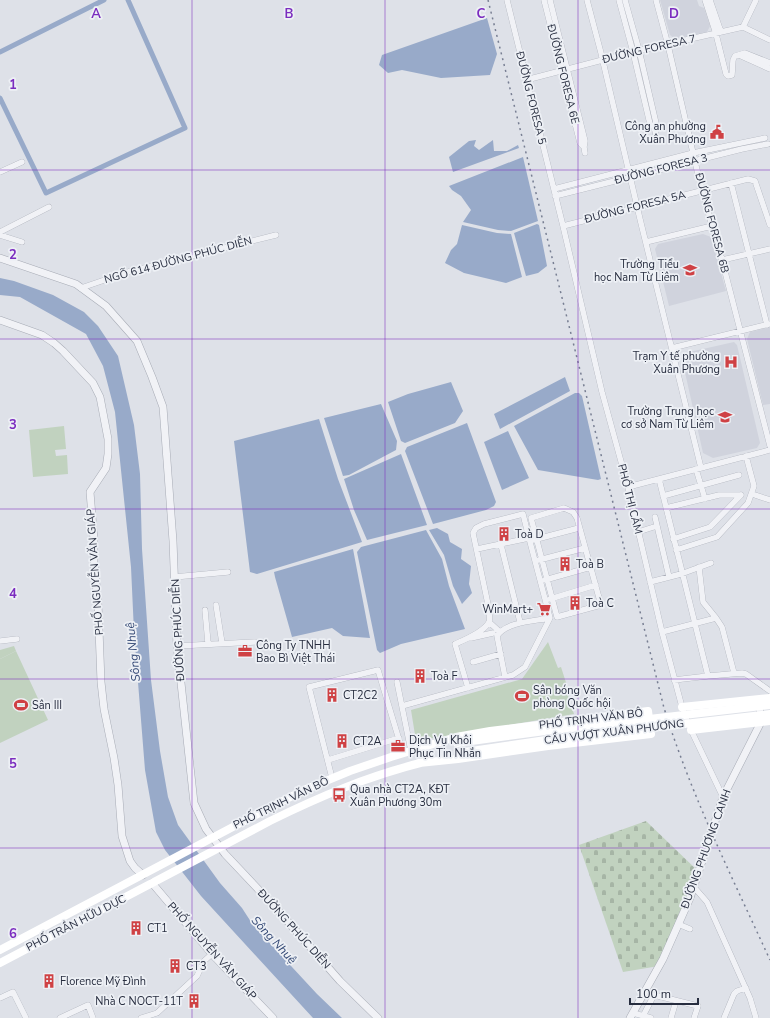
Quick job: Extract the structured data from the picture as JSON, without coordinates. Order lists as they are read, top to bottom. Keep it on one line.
{"streets":{"main road":["PHỐ TRỊNH VĂN BÔ","CẦU VƯỢT XUÂN PHƯƠNG","PHỐ TRẦN HỮU DỰC"],"street":["ĐƯỜNG FORESA 7","ĐƯỜNG FORESA 6E","ĐƯỜNG FORESA 5","ĐƯỜNG FORESA 3","ĐƯỜNG FORESA 5A","ĐƯỜNG FORESA 6B","NGÕ 614 ĐƯỜNG PHÚC DIỄN","PHỐ THỊ CẨM","PHỐ NGUYỄN VĂN GIÁP","ĐƯỜNG PHÚC DIỄN","ĐƯỜNG PHƯƠNG CANH"]},"crossings":[["ĐƯỜNG FORESA 7","ĐƯỜNG FORESA 6E"],["ĐƯỜNG FORESA 7","ĐƯỜNG FORESA 5"],["ĐƯỜNG FORESA 7","ĐƯỜNG FORESA 6B"],["ĐƯỜNG FORESA 5","ĐƯỜNG FORESA 3"],["ĐƯỜNG FORESA 5","PHỐ THỊ CẨM"],["ĐƯỜNG FORESA 3","ĐƯỜNG FORESA 6B"],["ĐƯỜNG FORESA 3","PHỐ THỊ CẨM"],["ĐƯỜNG FORESA 5A","ĐƯỜNG FORESA 6B"],["ĐƯỜNG FORESA 5A","PHỐ THỊ CẨM"],["NGÕ 614 ĐƯỜNG PHÚC DIỄN","ĐƯỜNG PHÚC DIỄN"],["PHỐ THỊ CẨM","ĐƯỜNG PHƯƠNG CANH"],["PHỐ NGUYỄN VĂN GIÁP","PHỐ TRỊNH VĂN BÔ"],["PHỐ NGUYỄN VĂN GIÁP","PHỐ TRẦN HỮU DỰC"],["ĐƯỜNG PHÚC DIỄN","PHỐ TRỊNH VĂN BÔ"],["PHỐ TRỊNH VĂN BÔ","CẦU VƯỢT XUÂN PHƯƠNG"],["PHỐ TRỊNH VĂN BÔ","PHỐ TRẦN HỮU DỰC"]],"water":["Sông Nhuệ"],"places":{"public building":["Công an phường Xuân Phương"],"school or university":["Trường Tiểu học Nam Từ Liêm","Trường Trung học cơ sở Nam Từ Liêm"],"hospital":["Trạm Y tế phường Xuân Phương"],"building":["Toà D","Toà B","Toà C","Toà F","CT2C2","CT2A","CT1","CT3","Florence Mỹ Đình","Nhà C NOCT-11T"],"supermarket":["WinMart+"],"office":["Công Ty TNHH Bao Bì Việt Thái","Dịch Vụ Khôi Phục Tin Nhắn"],"sports":["Sân bóng Văn phòng Quốc hội","Sân III"],"bus stop":["Qua nhà CT2A, KĐT Xuân Phương 30m"]},"scale_bar":"100 m","grid":{"columns":["A","B","C","D"],"rows":["1","2","3","4","5","6"]}}
